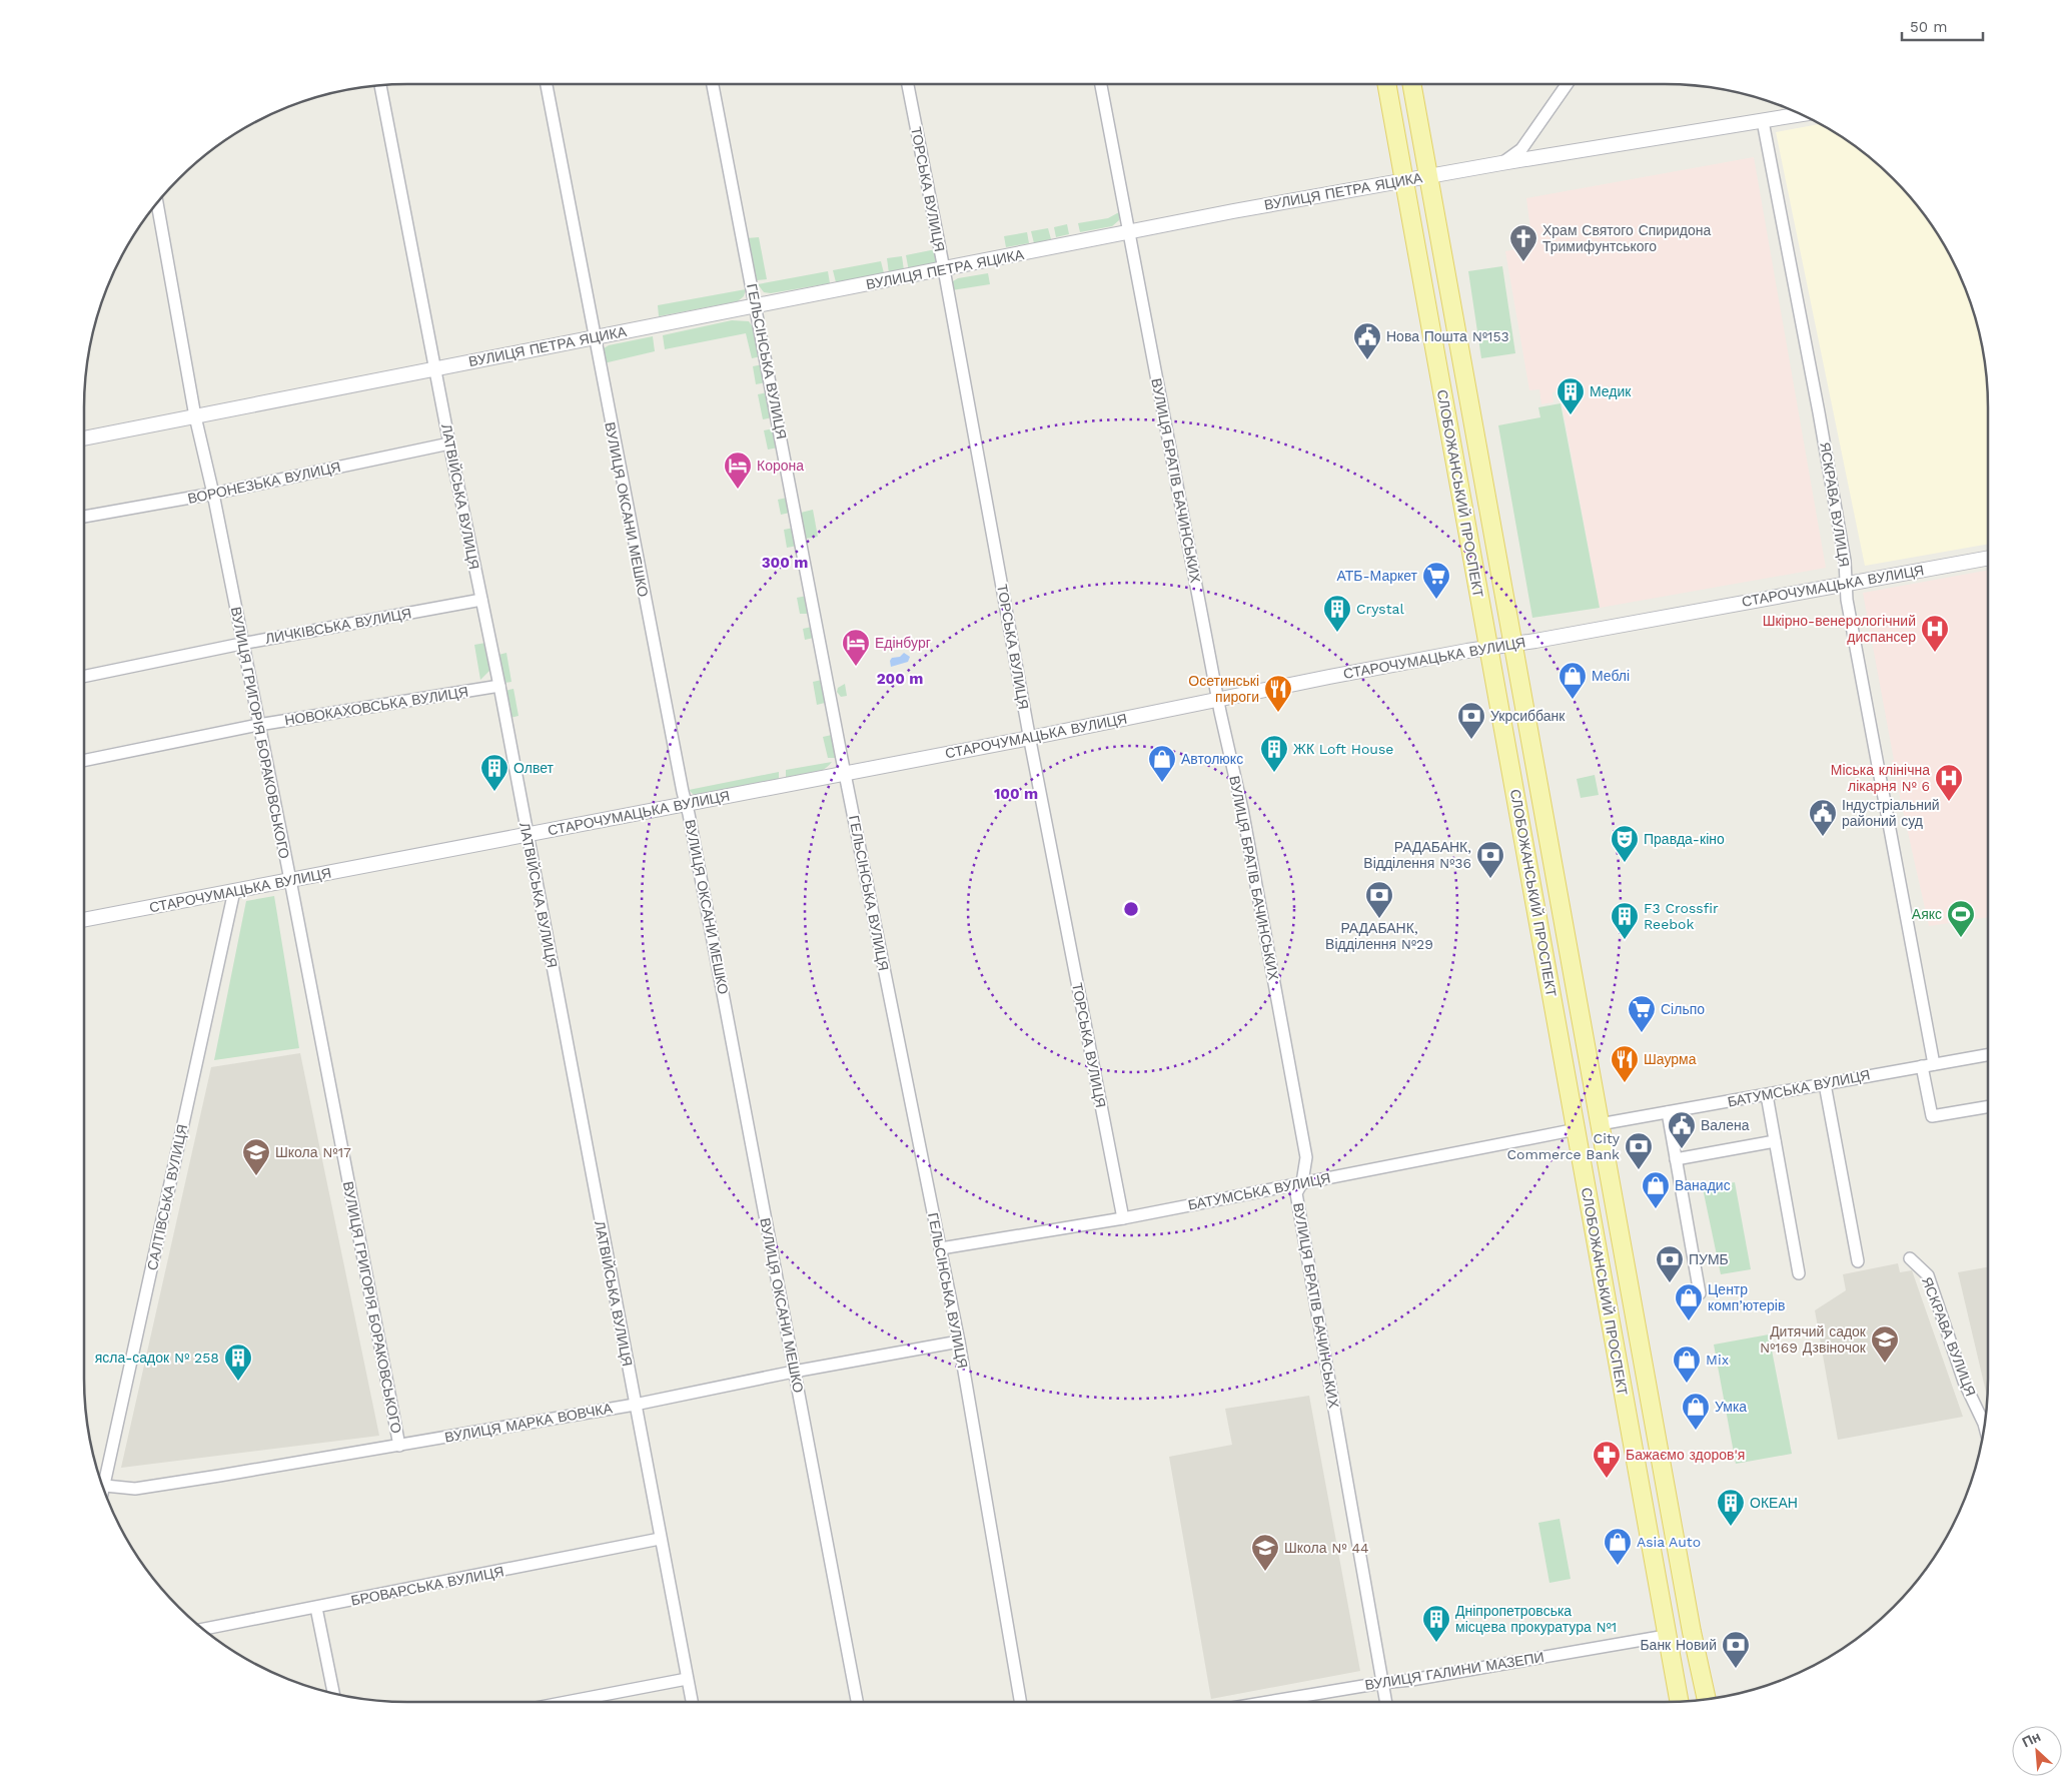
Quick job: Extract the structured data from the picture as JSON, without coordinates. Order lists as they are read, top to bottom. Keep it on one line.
{"streets":{"main road":["СЛОБОЖАНСЬКИЙ ПРОСПЕКТ"],"street":["ТОРСЬКА ВУЛИЦЯ","ВУЛИЦЯ ПЕТРА ЯЦИКА","ГЕЛЬСІНСЬКА ВУЛИЦЯ","ВУЛИЦЯ БРАТІВ БАЧИНСЬКИХ","ВОРОНЕЗЬКА ВУЛИЦЯ","ЛАТВІЙСЬКА ВУЛИЦЯ","ЯСКРАВА ВУЛИЦЯ","ВУЛИЦЯ ОКСАНИ МЕШКО","СТАРОЧУМАЦЬКА ВУЛИЦЯ","ЛИЧКІВСЬКА ВУЛИЦЯ","НОВОКАХОВСЬКА ВУЛИЦЯ","ВУЛИЦЯ ГРИГОРІЯ БОРАКОВСЬКОГО","БАТУМСЬКА ВУЛИЦЯ","САЛТІВСЬКА ВУЛИЦЯ","ВУЛИЦЯ МАРКА ВОВЧКА","БРОВАРСЬКА ВУЛИЦЯ","ВУЛИЦЯ ГАЛИНИ МАЗЕПИ"]},"crossings":[["ТОРСЬКА ВУЛИЦЯ","ВУЛИЦЯ ПЕТРА ЯЦИКА"],["ТОРСЬКА ВУЛИЦЯ","СТАРОЧУМАЦЬКА ВУЛИЦЯ"],["ТОРСЬКА ВУЛИЦЯ","БАТУМСЬКА ВУЛИЦЯ"],["ВУЛИЦЯ ПЕТРА ЯЦИКА","ГЕЛЬСІНСЬКА ВУЛИЦЯ"],["ВУЛИЦЯ ПЕТРА ЯЦИКА","ВУЛИЦЯ БРАТІВ БАЧИНСЬКИХ"],["ВУЛИЦЯ ПЕТРА ЯЦИКА","СЛОБОЖАНСЬКИЙ ПРОСПЕКТ"],["ВУЛИЦЯ ПЕТРА ЯЦИКА","ЛАТВІЙСЬКА ВУЛИЦЯ"],["ВУЛИЦЯ ПЕТРА ЯЦИКА","ЯСКРАВА ВУЛИЦЯ"],["ВУЛИЦЯ ПЕТРА ЯЦИКА","ВУЛИЦЯ ОКСАНИ МЕШКО"],["ВУЛИЦЯ ПЕТРА ЯЦИКА","ВУЛИЦЯ ГРИГОРІЯ БОРАКОВСЬКОГО"],["ГЕЛЬСІНСЬКА ВУЛИЦЯ","СТАРОЧУМАЦЬКА ВУЛИЦЯ"],["ГЕЛЬСІНСЬКА ВУЛИЦЯ","БАТУМСЬКА ВУЛИЦЯ"],["ГЕЛЬСІНСЬКА ВУЛИЦЯ","ВУЛИЦЯ МАРКА ВОВЧКА"],["ВУЛИЦЯ БРАТІВ БАЧИНСЬКИХ","СТАРОЧУМАЦЬКА ВУЛИЦЯ"],["ВУЛИЦЯ БРАТІВ БАЧИНСЬКИХ","БАТУМСЬКА ВУЛИЦЯ"],["ВУЛИЦЯ БРАТІВ БАЧИНСЬКИХ","ВУЛИЦЯ ГАЛИНИ МАЗЕПИ"],["ВОРОНЕЗЬКА ВУЛИЦЯ","ЛАТВІЙСЬКА ВУЛИЦЯ"],["ВОРОНЕЗЬКА ВУЛИЦЯ","ВУЛИЦЯ ГРИГОРІЯ БОРАКОВСЬКОГО"],["СЛОБОЖАНСЬКИЙ ПРОСПЕКТ","СТАРОЧУМАЦЬКА ВУЛИЦЯ"],["СЛОБОЖАНСЬКИЙ ПРОСПЕКТ","БАТУМСЬКА ВУЛИЦЯ"],["СЛОБОЖАНСЬКИЙ ПРОСПЕКТ","ВУЛИЦЯ ГАЛИНИ МАЗЕПИ"],["ЛАТВІЙСЬКА ВУЛИЦЯ","СТАРОЧУМАЦЬКА ВУЛИЦЯ"],["ЛАТВІЙСЬКА ВУЛИЦЯ","ЛИЧКІВСЬКА ВУЛИЦЯ"],["ЛАТВІЙСЬКА ВУЛИЦЯ","НОВОКАХОВСЬКА ВУЛИЦЯ"],["ЛАТВІЙСЬКА ВУЛИЦЯ","ВУЛИЦЯ МАРКА ВОВЧКА"],["ЛАТВІЙСЬКА ВУЛИЦЯ","БРОВАРСЬКА ВУЛИЦЯ"],["ЯСКРАВА ВУЛИЦЯ","СТАРОЧУМАЦЬКА ВУЛИЦЯ"],["ЯСКРАВА ВУЛИЦЯ","БАТУМСЬКА ВУЛИЦЯ"],["ВУЛИЦЯ ОКСАНИ МЕШКО","СТАРОЧУМАЦЬКА ВУЛИЦЯ"],["ВУЛИЦЯ ОКСАНИ МЕШКО","ВУЛИЦЯ МАРКА ВОВЧКА"],["СТАРОЧУМАЦЬКА ВУЛИЦЯ","ВУЛИЦЯ ГРИГОРІЯ БОРАКОВСЬКОГО"],["СТАРОЧУМАЦЬКА ВУЛИЦЯ","САЛТІВСЬКА ВУЛИЦЯ"],["ЛИЧКІВСЬКА ВУЛИЦЯ","ВУЛИЦЯ ГРИГОРІЯ БОРАКОВСЬКОГО"],["НОВОКАХОВСЬКА ВУЛИЦЯ","ВУЛИЦЯ ГРИГОРІЯ БОРАКОВСЬКОГО"],["ВУЛИЦЯ ГРИГОРІЯ БОРАКОВСЬКОГО","ВУЛИЦЯ МАРКА ВОВЧКА"]],"places":{"church":["Храм Святого Спиридона Тримифунтського"],"public building":["Нова Пошта №153","Індустріальний районий суд","Валена"],"building":["Медик","Crystal","ЖК Loft House","Олвет","F3 Crossfir Reebok","ясла-садок № 258","ОКЕАН","Дніпропетровська місцева прокуратура №1"],"hotel":["Корона","Едінбург"],"supermarket":["АТБ-Маркет","Сільпо"],"hospital":["Шкірно-венерологічний диспансер","Міська клінічна лікарня № 6"],"shop":["Меблі","Автолюкс","Ванадис","Центр комп’ютерів","Mix","Умка","Asia Auto"],"restaurant":["Осетинські пироги","Шаурма"],"bank":["Укрсиббанк","РАДАБАНК, Відділення №36","РАДАБАНК, Відділення №29","City Commerce Bank","ПУМБ","Банк Новий"],"theatre":["Правда-кіно"],"sports":["Аякс"],"school or university":["Школа №17","Дитячий садок №169 Дзвіночок","Школа № 44"],"pharmacy":["Бажаємо здоров'я"]},"scale_bar":"50 m","north":"top left","rings":["300 m","200 m","100 m"]}
